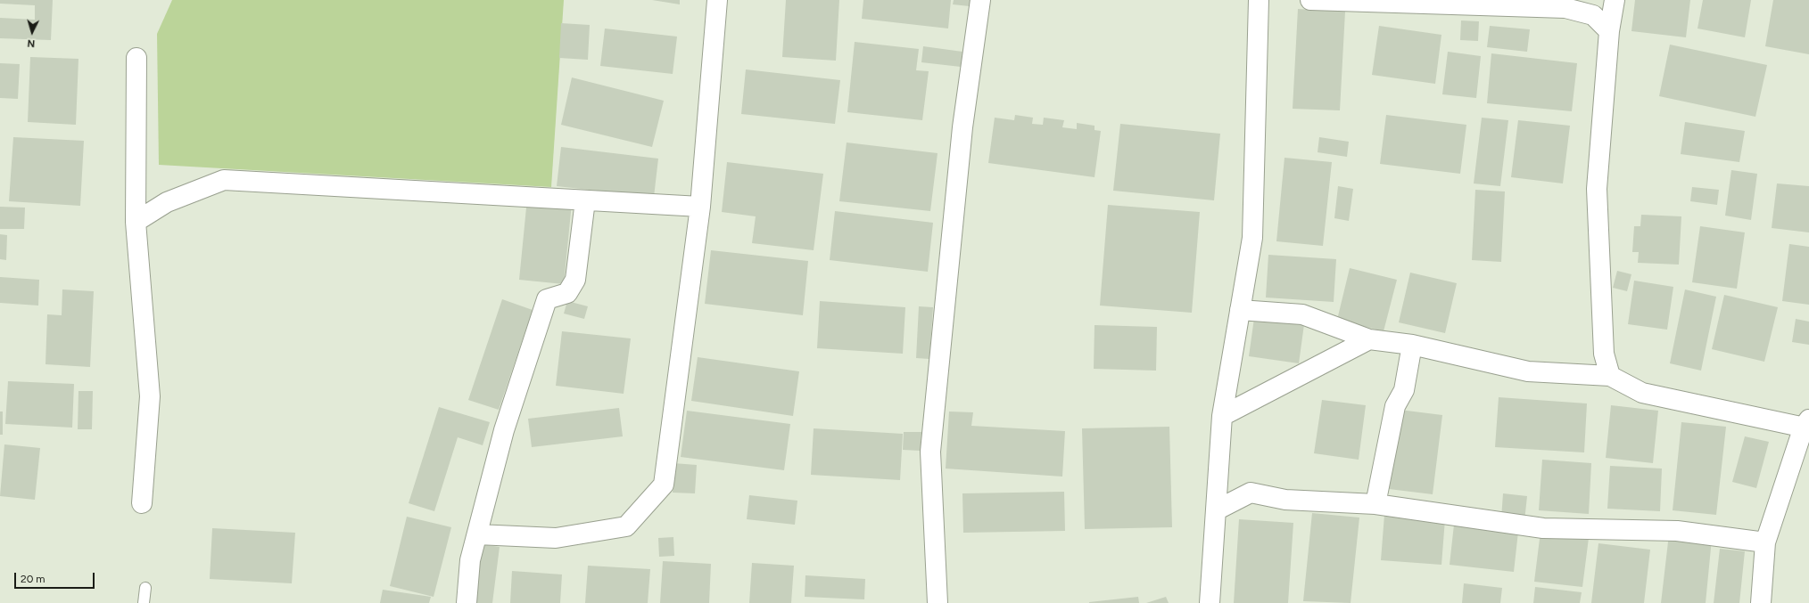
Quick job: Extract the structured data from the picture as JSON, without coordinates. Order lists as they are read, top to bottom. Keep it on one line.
{"scale_bar":"20 m","north":"bottom"}
